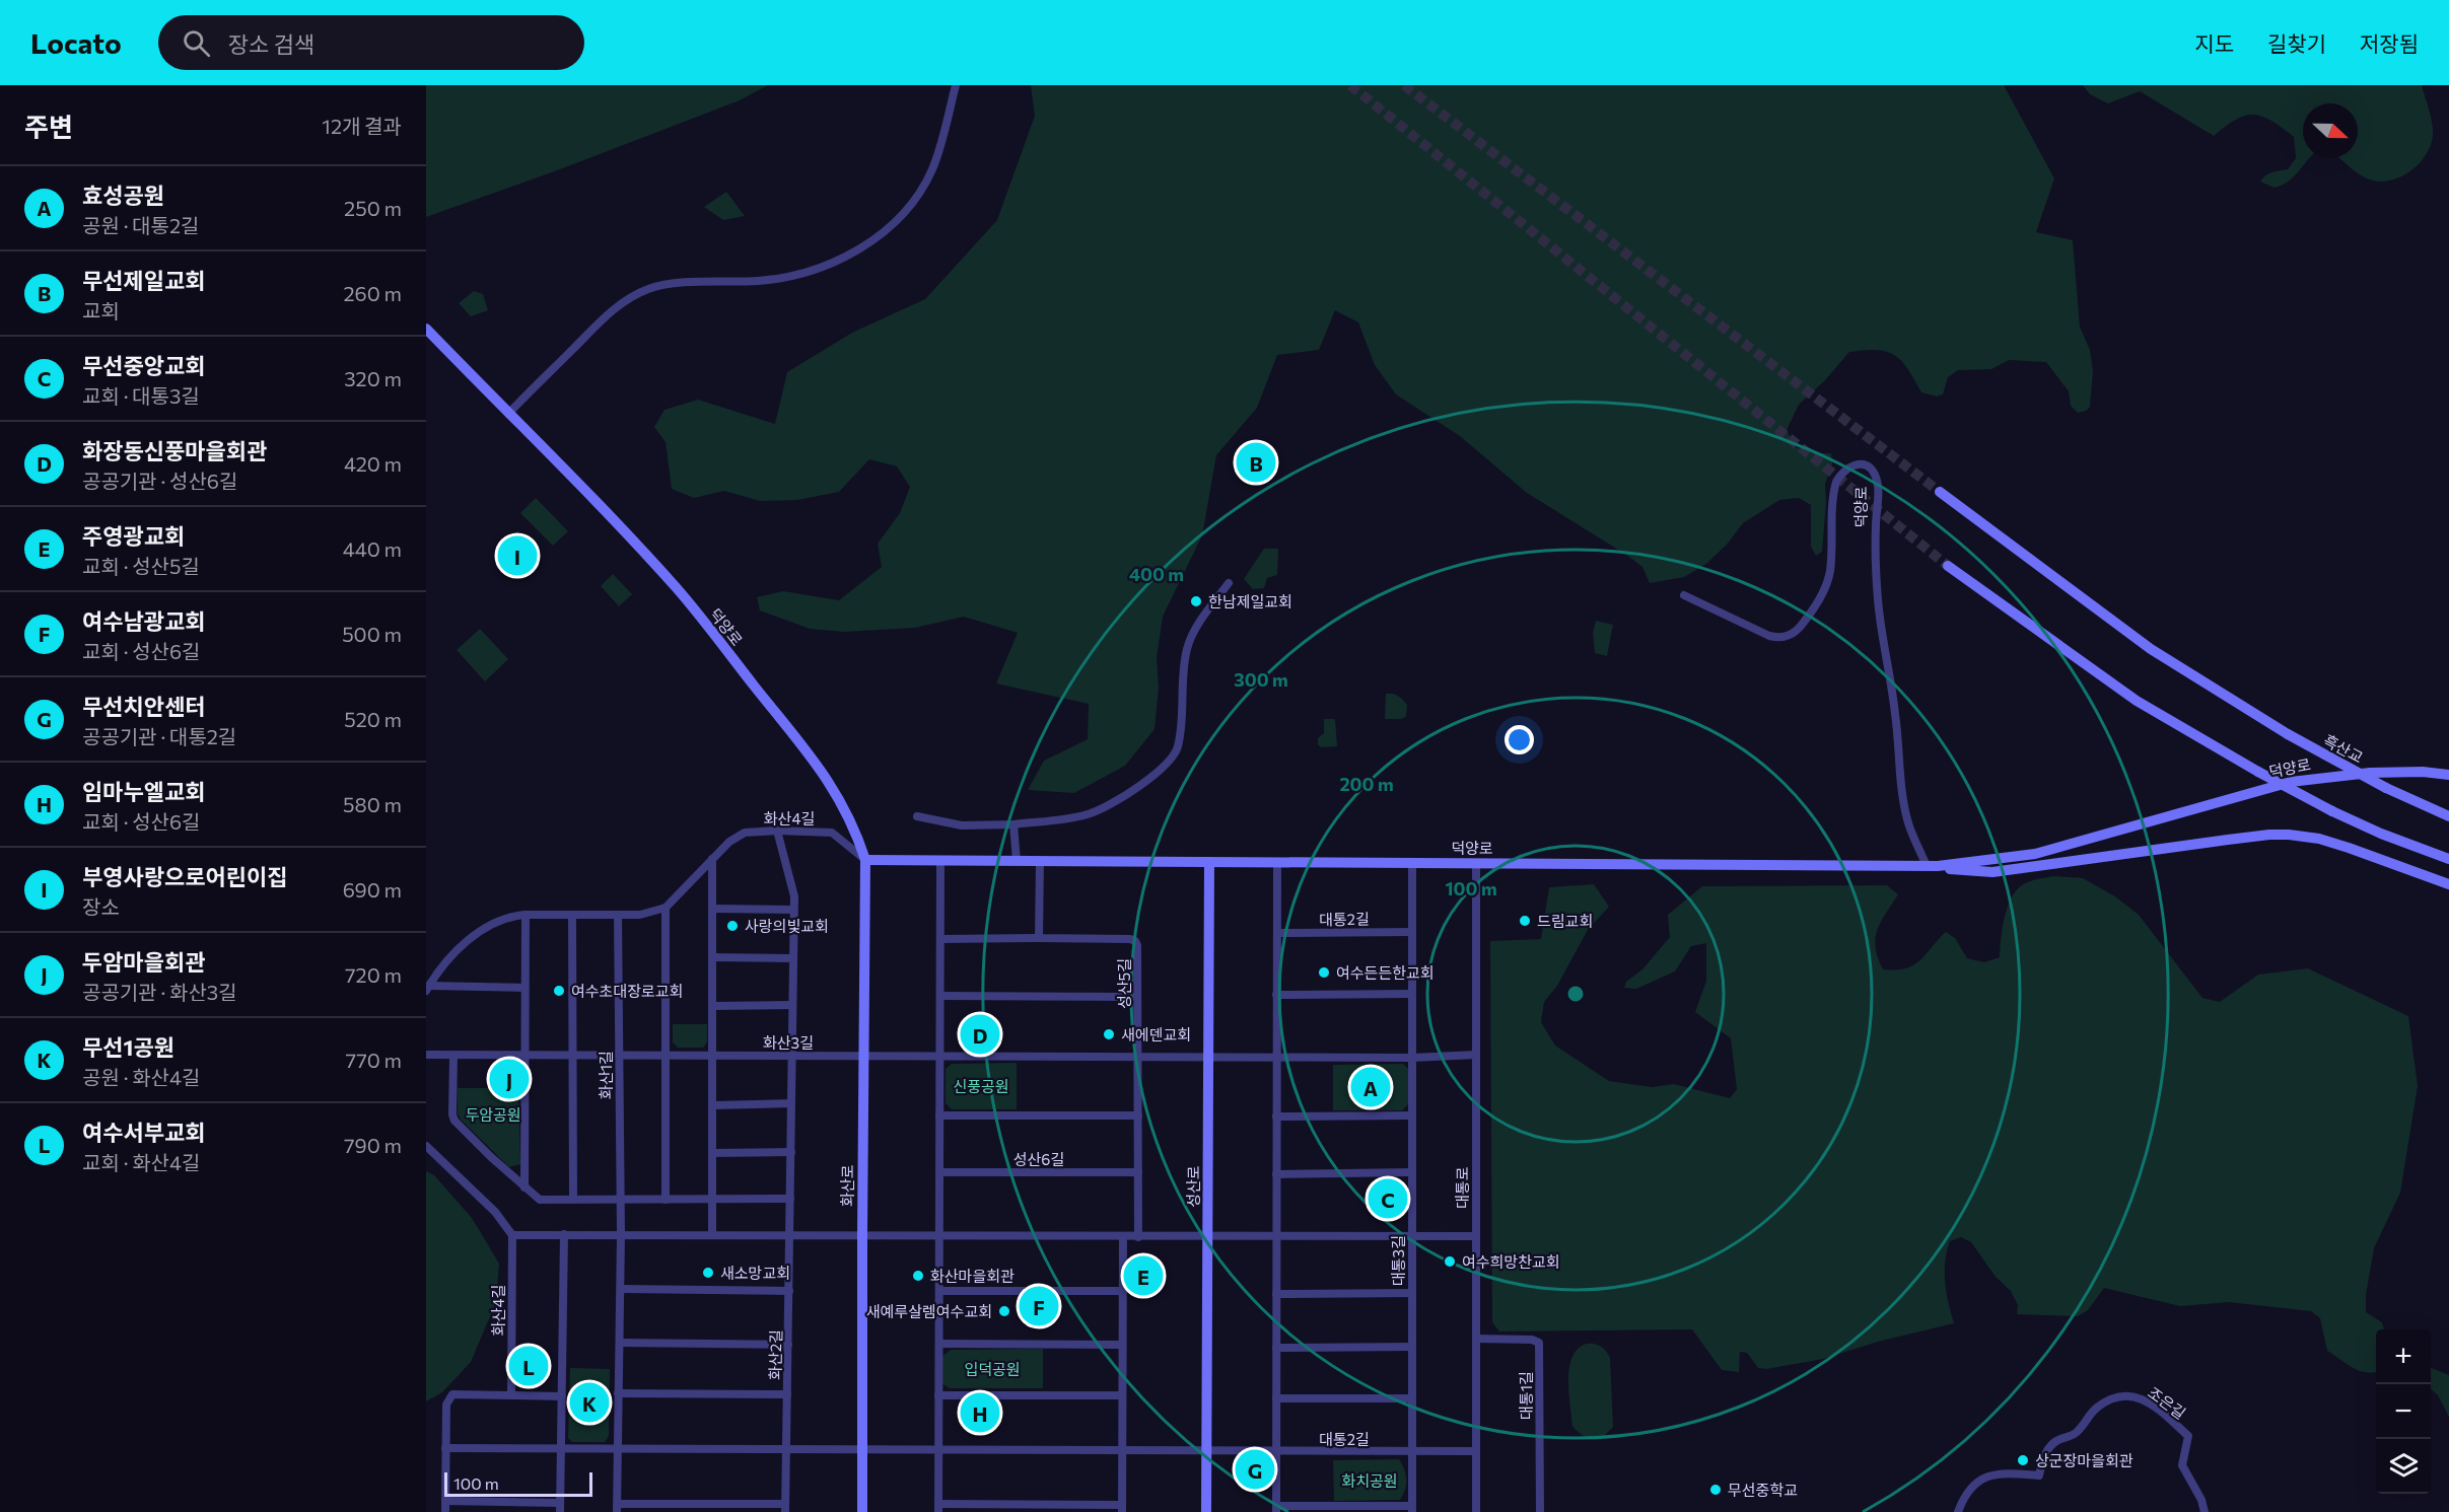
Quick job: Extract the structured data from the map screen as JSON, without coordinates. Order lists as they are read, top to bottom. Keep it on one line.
{"streets":{"street":["덕양로","흑산교","화산4길","대통2길","성산5길","화산3길","화산1길","성산6길","화산로","성산로","대통로","대통3길","화산2길","대통1길","조은길"]},"crossings":[["덕양로","화산4길"],["덕양로","화산로"],["덕양로","성산로"],["덕양로","대통로"],["덕양로","대통3길"],["화산4길","화산로"],["화산4길","화산2길"],["대통2길","성산로"],["대통2길","대통로"],["대통2길","대통3길"],["성산5길","성산6길"],["화산3길","화산1길"],["화산3길","화산로"],["화산3길","화산2길"],["화산1길","화산2길"],["대통로","대통1길"]],"parks":["신풍공원","두암공원","입덕공원","화치공원"],"places":["한남제일교회","드림교회","사랑의빛교회","여수든든한교회","여수초대장로교회","새에덴교회","여수희망찬교회","새소망교회","화산마을회관","새예루살렘여수교회","상군장마을회관","무선중학교"],"scale_bar":"100 m","north":"right","page":{"header":"Locato","search":"장소 검색","nav":["지도","길찾기","저장됨"],"heading":["주변","12개 결과"],"list":[{"mark":"A","name":"효성공원","note":"공원 · 대통2길","value":"250 m"},{"mark":"B","name":"무선제일교회","note":"교회","value":"260 m"},{"mark":"C","name":"무선중앙교회","note":"교회 · 대통3길","value":"320 m"},{"mark":"D","name":"화장동신풍마을회관","note":"공공기관 · 성산6길","value":"420 m"},{"mark":"E","name":"주영광교회","note":"교회 · 성산5길","value":"440 m"},{"mark":"F","name":"여수남광교회","note":"교회 · 성산6길","value":"500 m"},{"mark":"G","name":"무선치안센터","note":"공공기관 · 대통2길","value":"520 m"},{"mark":"H","name":"임마누엘교회","note":"교회 · 성산6길","value":"580 m"},{"mark":"I","name":"부영사랑으로어린이집","note":"장소","value":"690 m"},{"mark":"J","name":"두암마을회관","note":"공공기관 · 화산3길","value":"720 m"},{"mark":"K","name":"무선1공원","note":"공원 · 화산4길","value":"770 m"},{"mark":"L","name":"여수서부교회","note":"교회 · 화산4길","value":"790 m"}],"pins":["B","I","D","J","A","C","E","F","L","K","H","G"],"map_buttons":["+","−"],"scale":"100 m"},"rings":["400 m","300 m","200 m","100 m"]}
